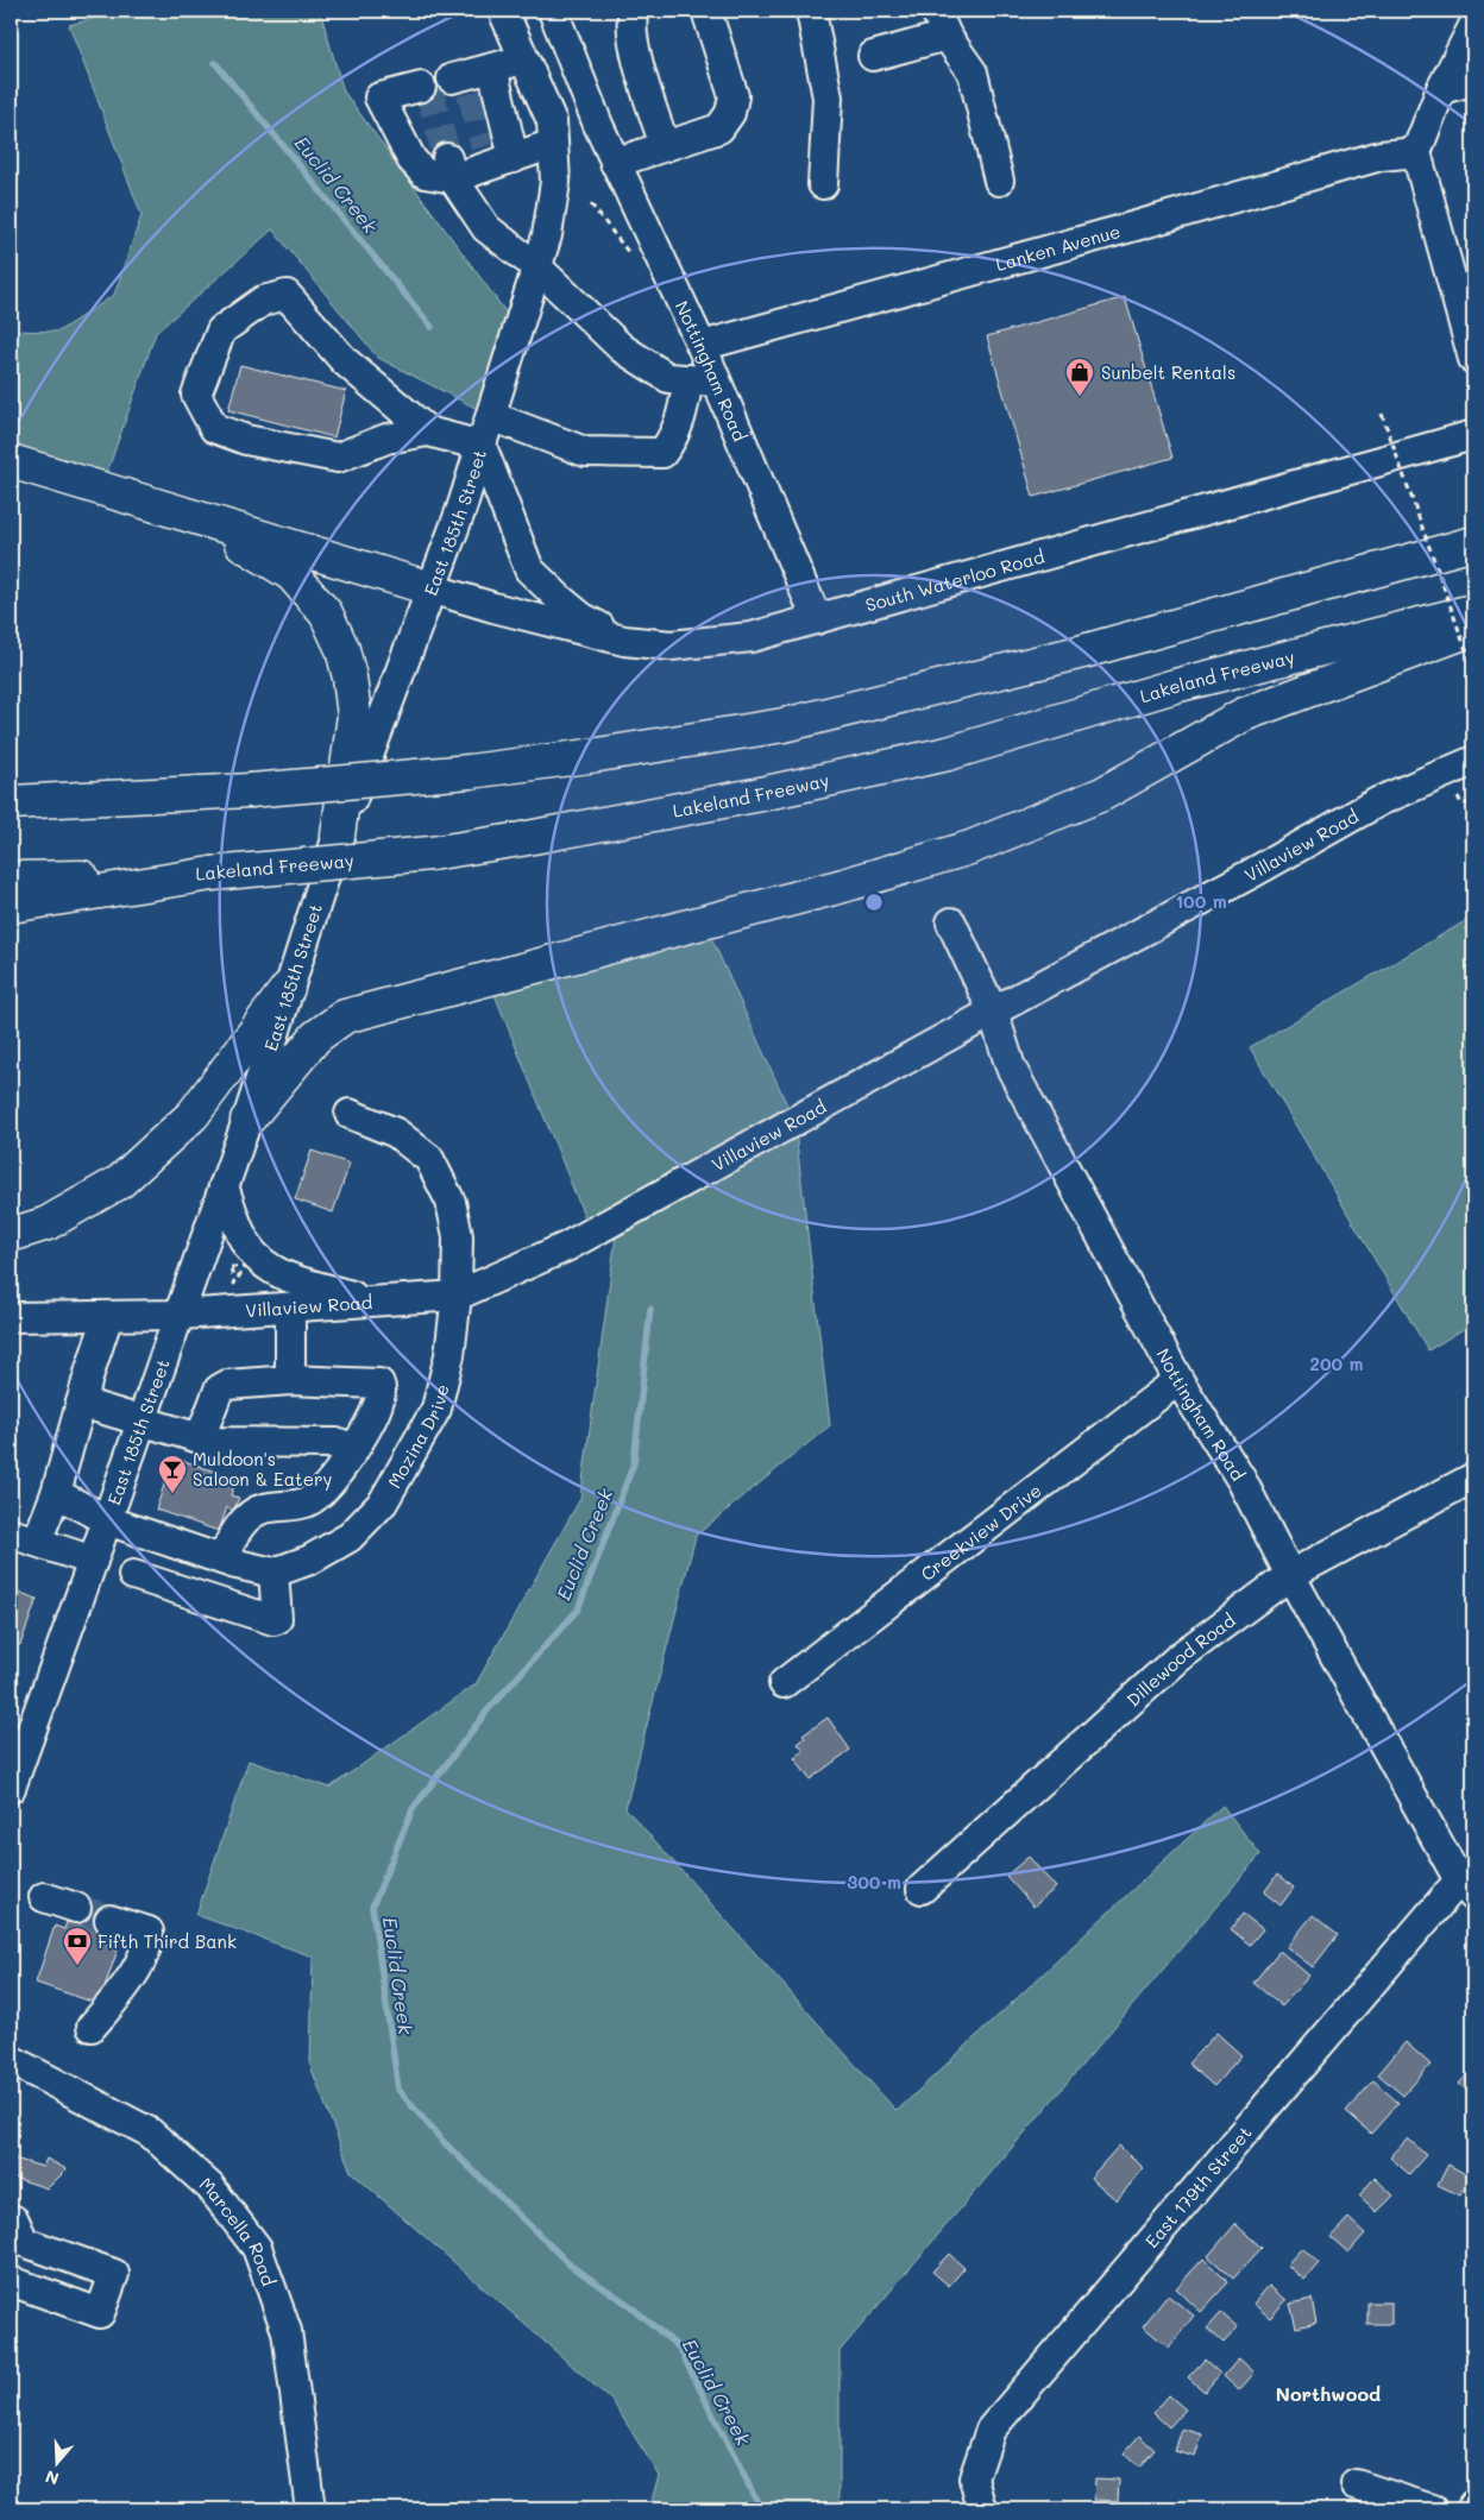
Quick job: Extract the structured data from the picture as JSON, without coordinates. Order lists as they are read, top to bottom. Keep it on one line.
{"streets":{"highway":["Lakeland Freeway"],"street":["Lanken Avenue","Nottingham Road","East 185th Street","South Waterloo Road","Villaview Road","Mozina Drive","Creekview Drive","Dillewood Road","East 179th Street","Marcella Road"]},"crossings":[["Lanken Avenue","Nottingham Road"],["Nottingham Road","South Waterloo Road"],["Nottingham Road","Villaview Road"],["Nottingham Road","Creekview Drive"],["Nottingham Road","Dillewood Road"],["Nottingham Road","East 179th Street"],["East 185th Street","South Waterloo Road"],["East 185th Street","Villaview Road"],["Villaview Road","Mozina Drive"]],"districts":["Northwood"],"water":["Euclid Creek"],"places":{"shop":["Sunbelt Rentals"],"bar":["Muldoon's Saloon & Eatery"],"bank":["Fifth Third Bank"]},"north":"bottom","rings":["100 m","200 m","300 m"]}
